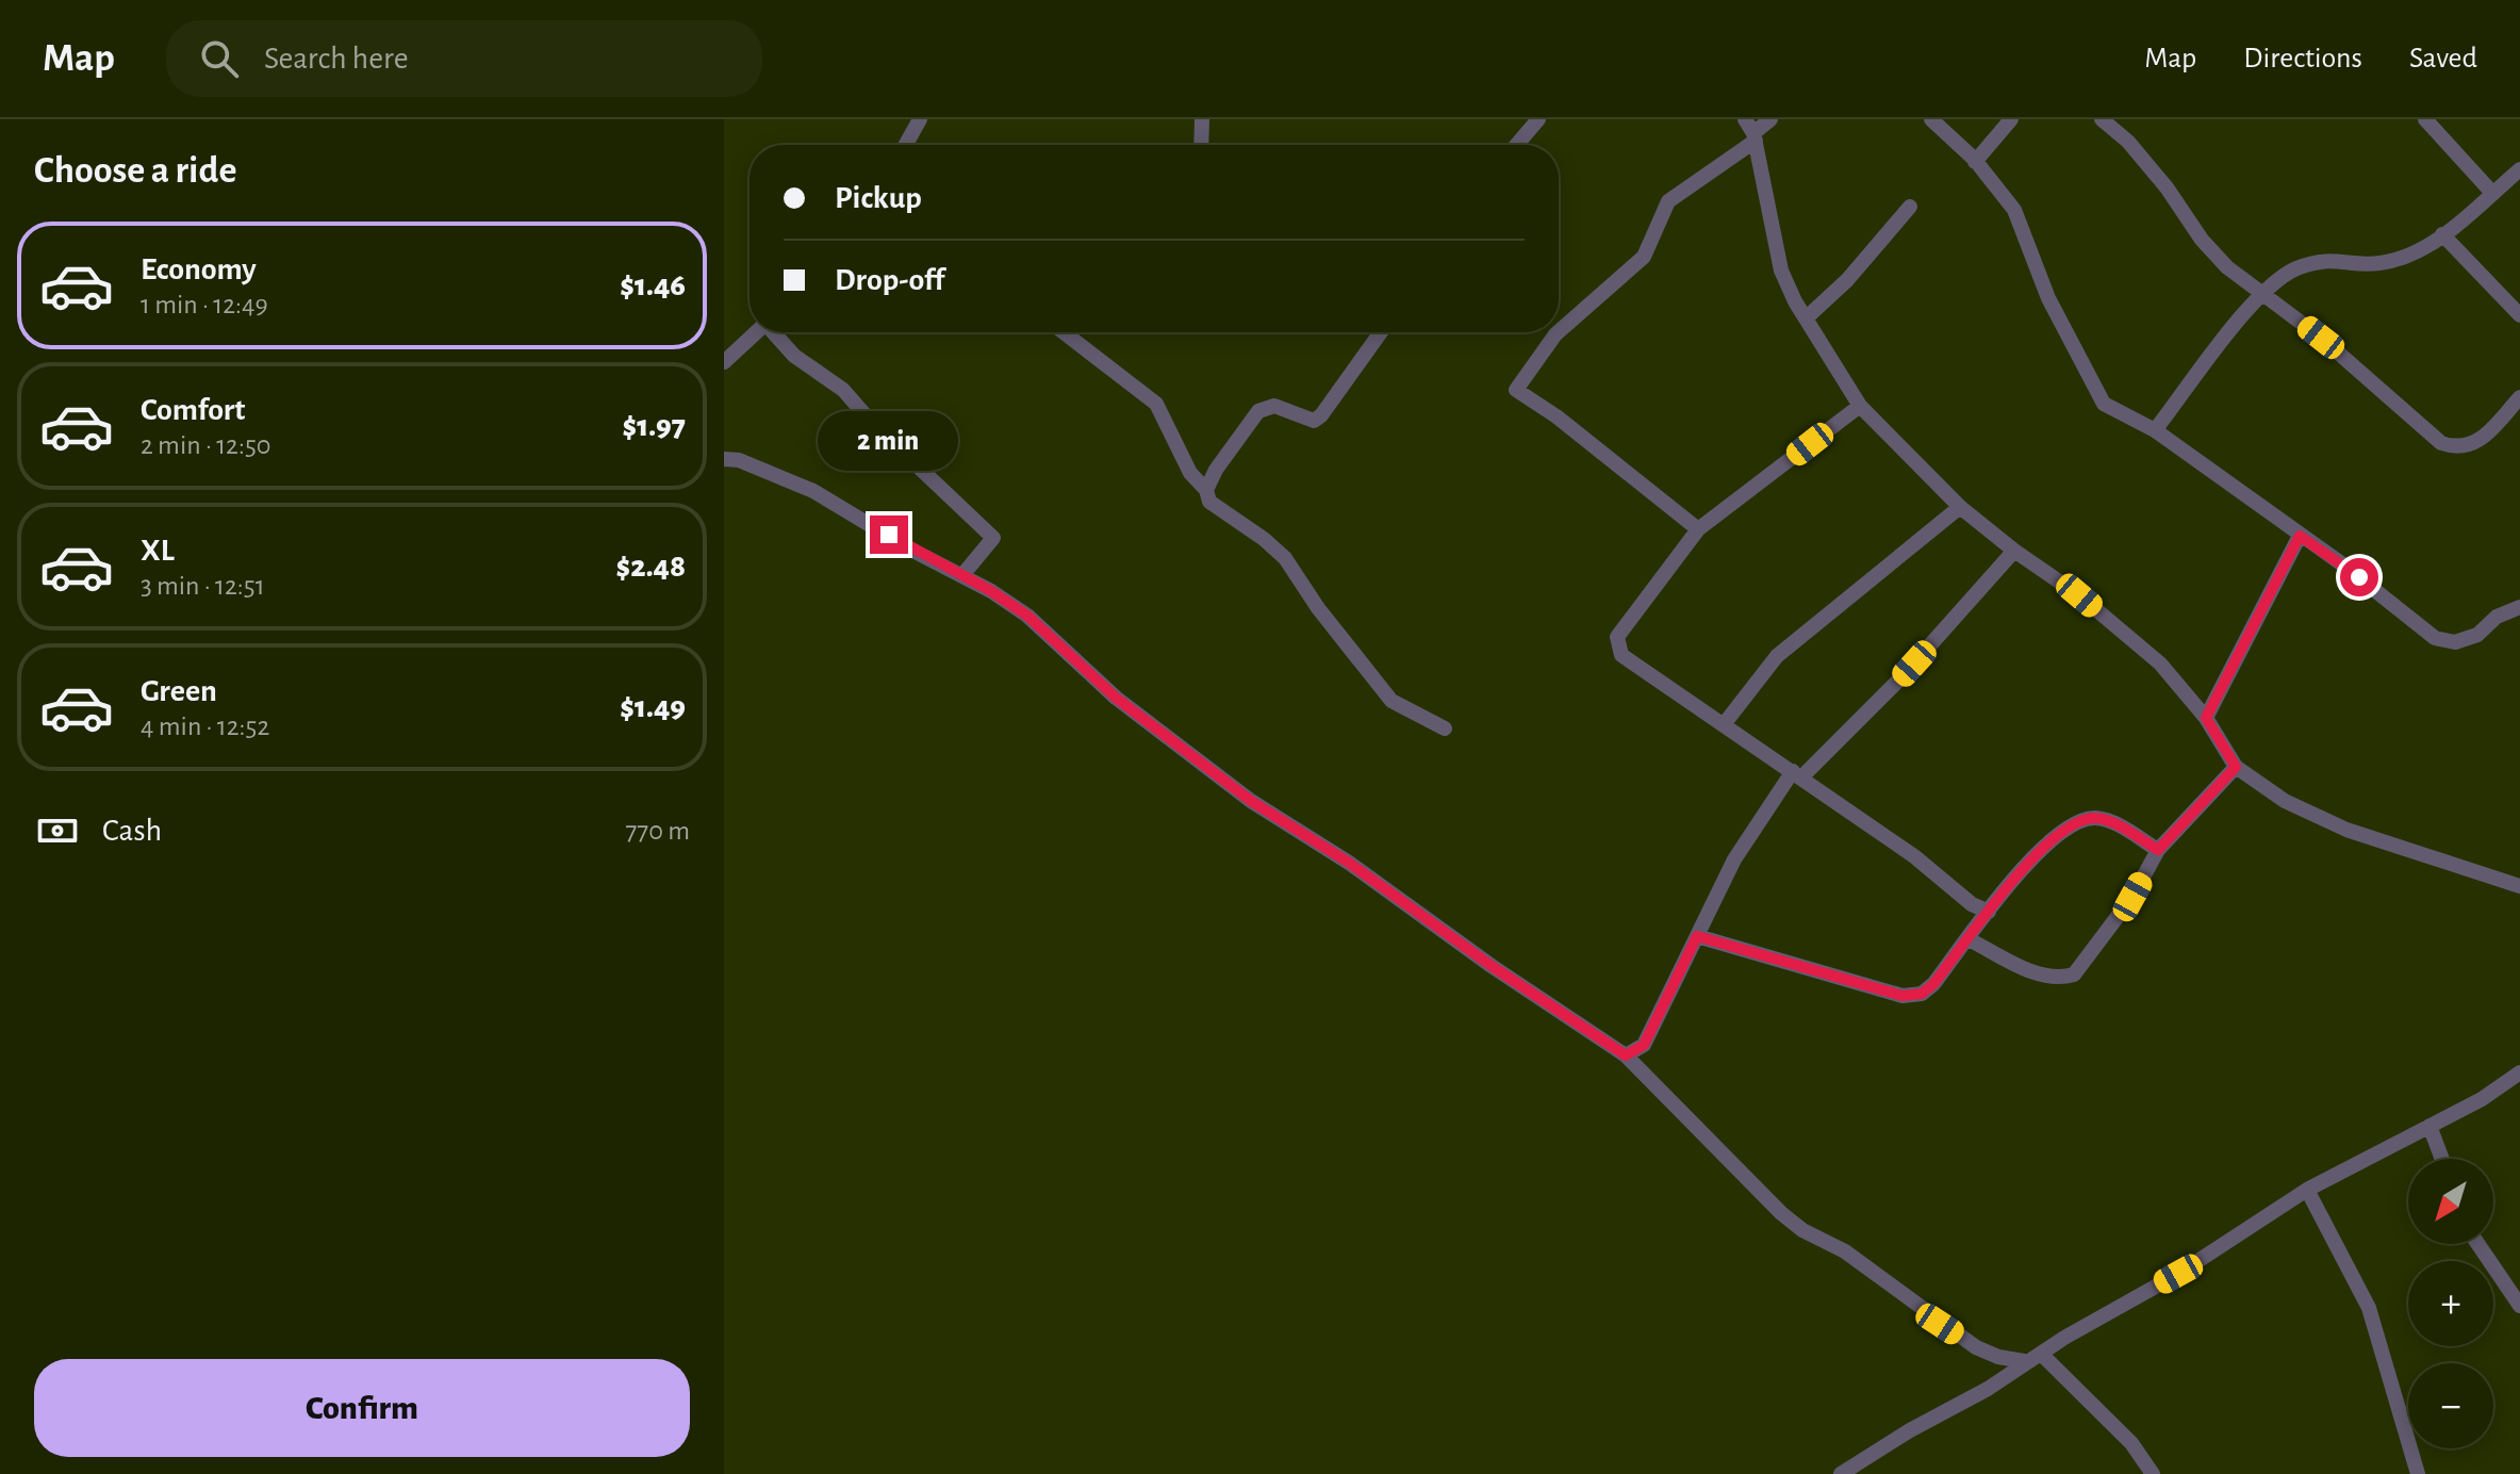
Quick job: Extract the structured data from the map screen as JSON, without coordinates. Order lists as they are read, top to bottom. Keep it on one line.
{"north":"bottom left","page":{"header":"Map","search":"Search here","nav":["Map","Directions","Saved"],"heading":"Choose a ride","banner":["Pickup","Drop-off"],"list":[{"name":"Economy","note":"1 min · 12:49","value":"$1.46"},{"name":"Comfort","note":"2 min · 12:50","value":"$1.97"},{"name":"XL","note":"3 min · 12:51","value":"$2.48"},{"name":"Green","note":"4 min · 12:52","value":"$1.49"}],"bubble":"2 min","pay":["Cash","770 m"],"map_buttons":["+","−"],"buttons":"Confirm"}}
